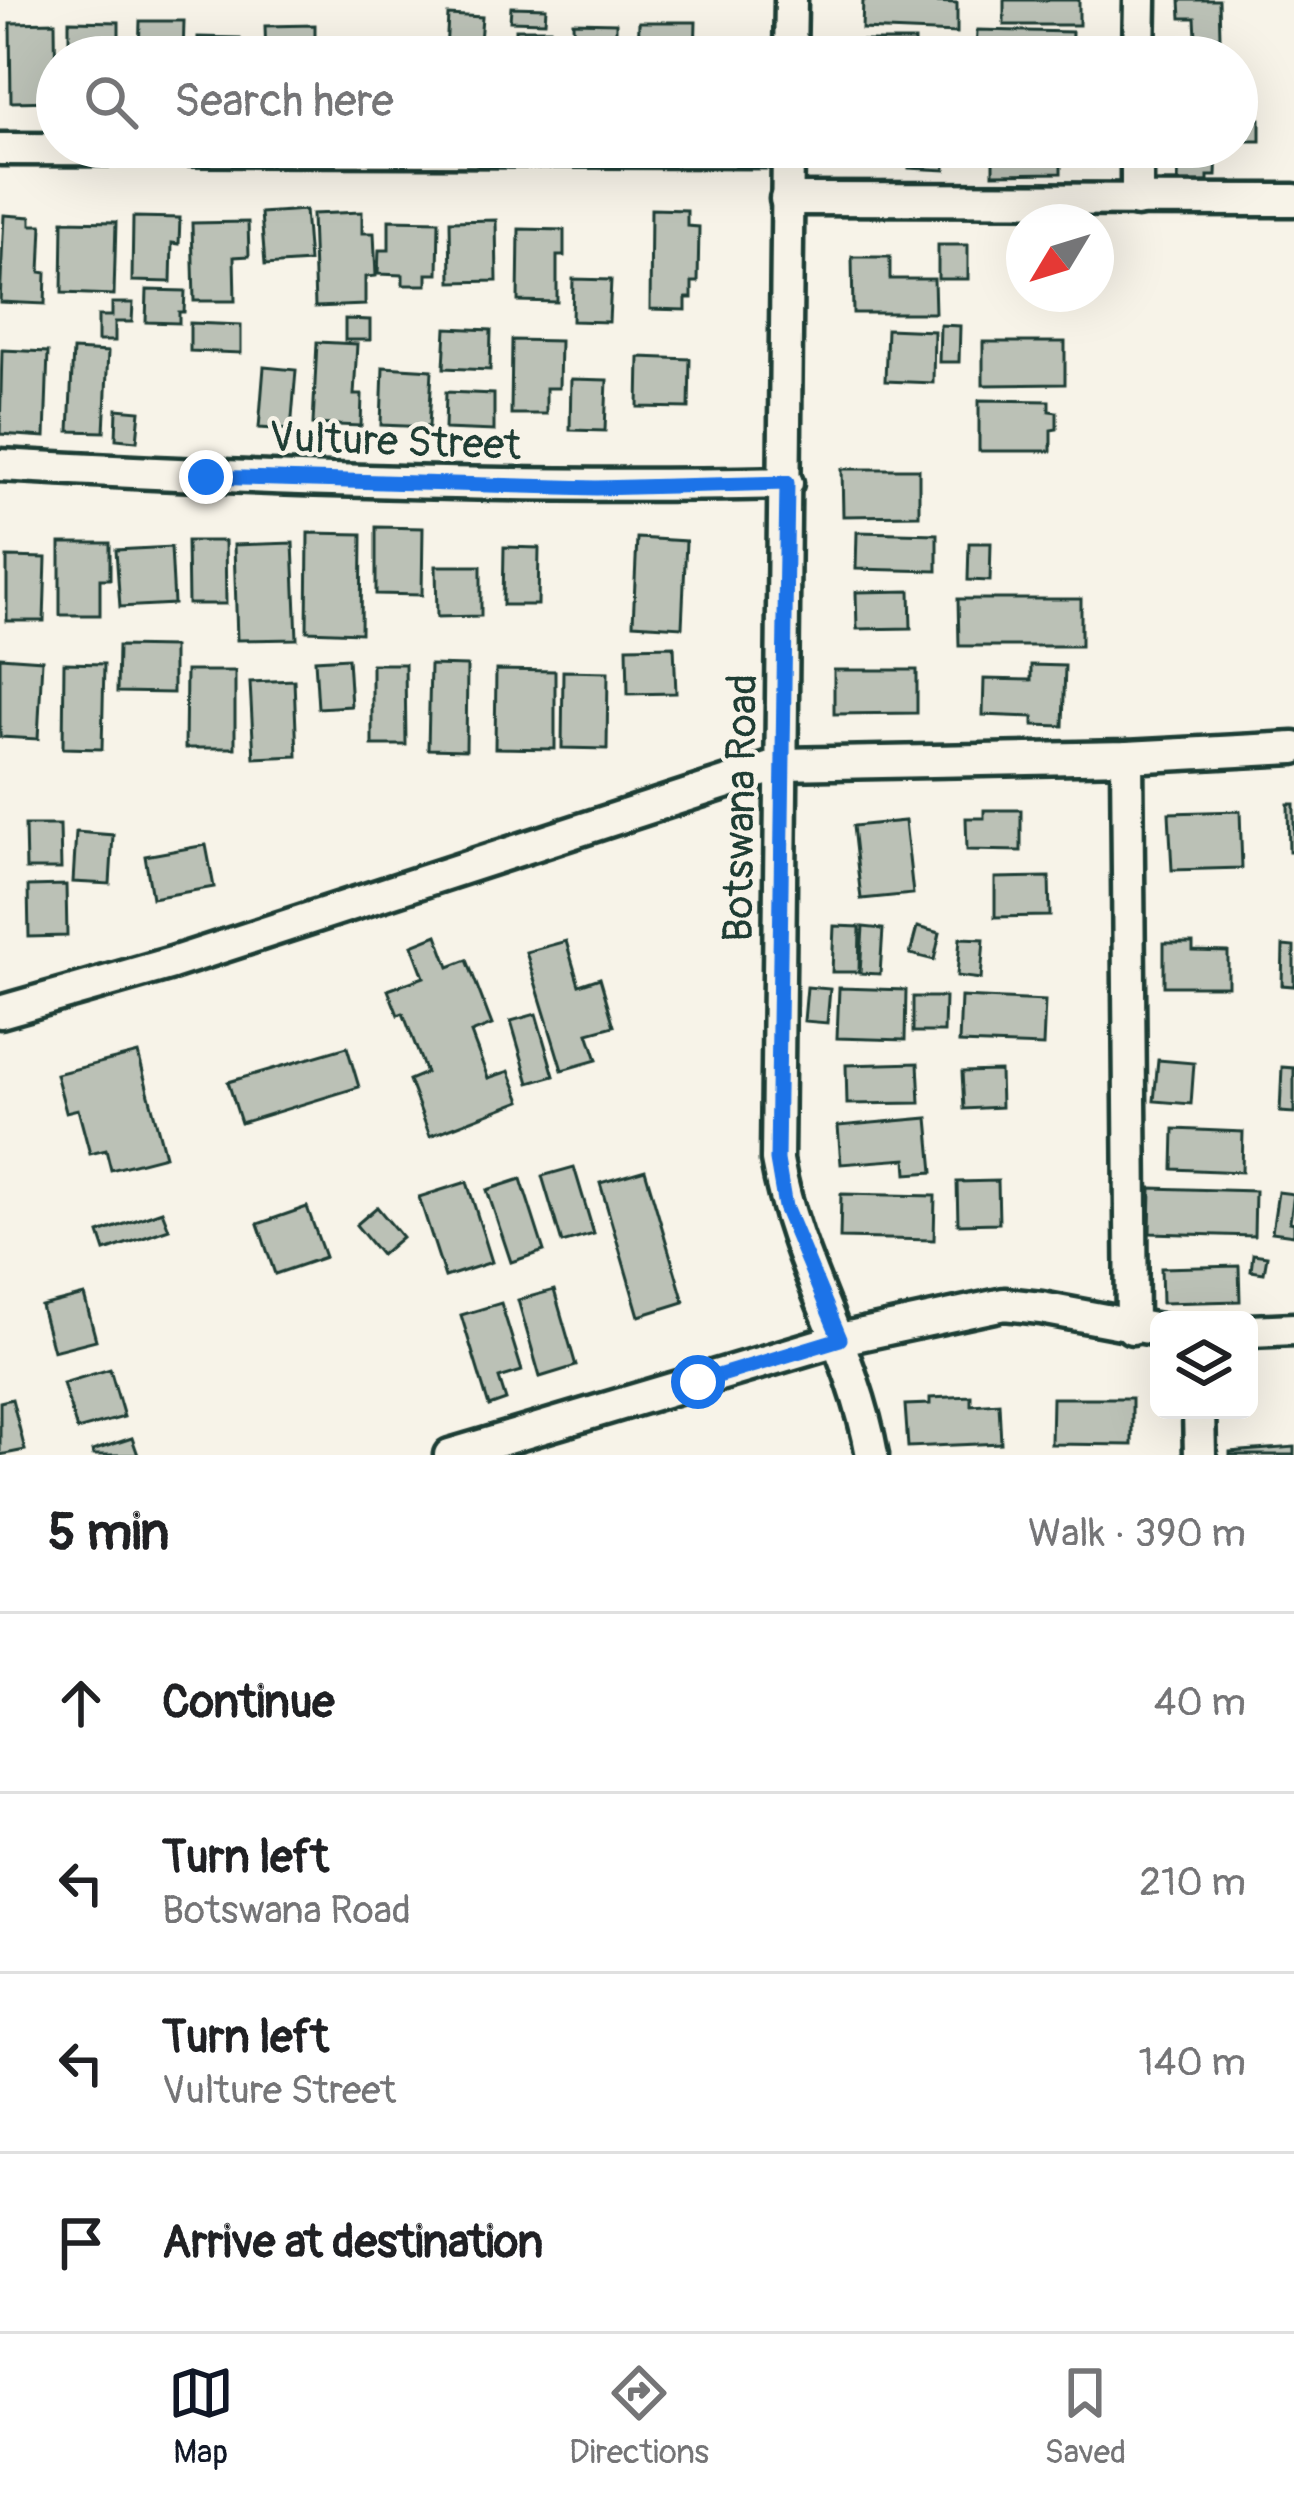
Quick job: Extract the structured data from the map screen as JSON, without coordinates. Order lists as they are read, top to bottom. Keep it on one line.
{"streets":{"street":["Vulture Street","Botswana Road"]},"crossings":[["Vulture Street","Botswana Road"]],"north":"bottom left","page":{"search":"Search here","heading":["5 min","Walk · 390 m"],"list":[["Continue","40 m"],["Turn left","Botswana Road","210 m"],["Turn left","Vulture Street","140 m"],"Arrive at destination"],"nav":["Map","Directions","Saved"]}}
